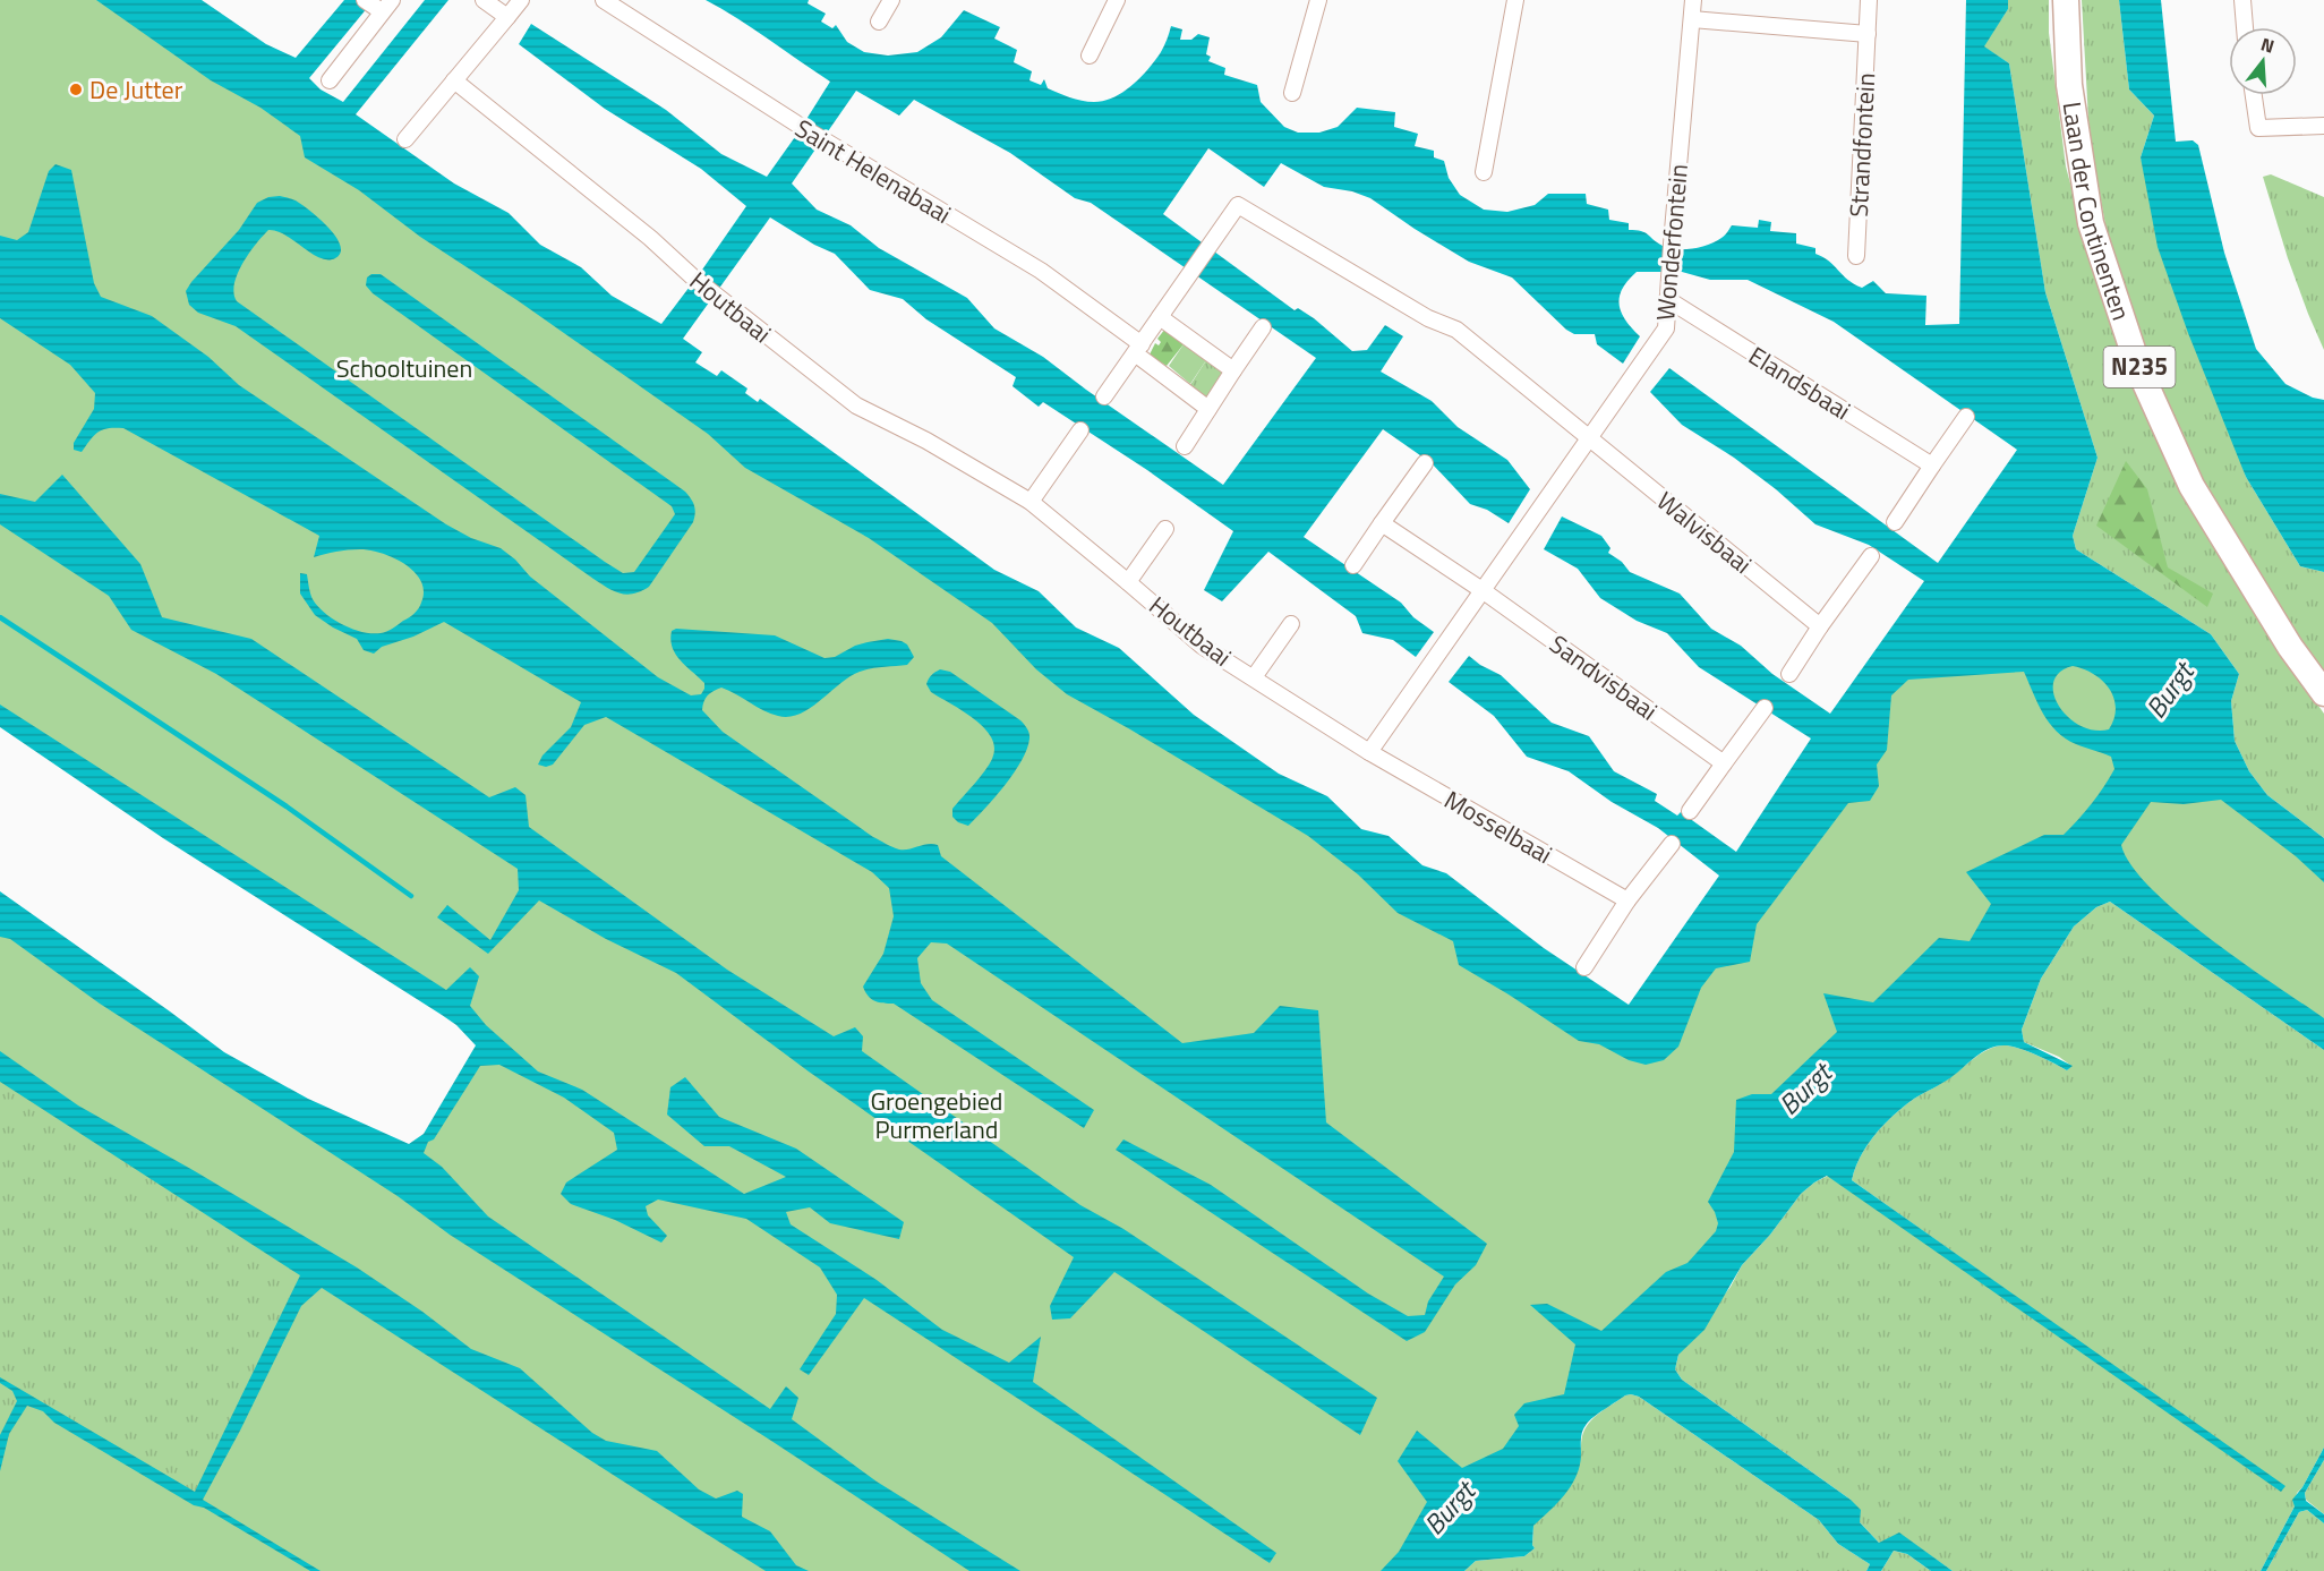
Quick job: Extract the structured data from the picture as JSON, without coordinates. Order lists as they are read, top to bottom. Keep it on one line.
{"streets":{"main road":["Laan der Continenten","N235"],"street":["Strandfontein","Saint Helenabaai","Wonderfontein","Houtbaai","Elandsbaai","Walvisbaai","Sandvisbaai","Mosselbaai"]},"crossings":[["Wonderfontein","Houtbaai"],["Wonderfontein","Elandsbaai"],["Wonderfontein","Walvisbaai"],["Wonderfontein","Sandvisbaai"],["Wonderfontein","Mosselbaai"],["Houtbaai","Mosselbaai"]],"water":["Burgt"],"parks":["Schooltuinen","Groengebied Purmerland"],"places":["De Jutter"],"north":"top"}
